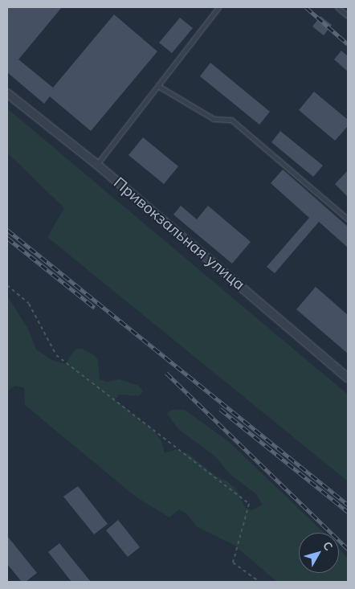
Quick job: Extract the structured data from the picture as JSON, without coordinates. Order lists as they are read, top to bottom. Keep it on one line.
{"streets":{"street":["Привокзальная улица"]},"north":"top right"}
